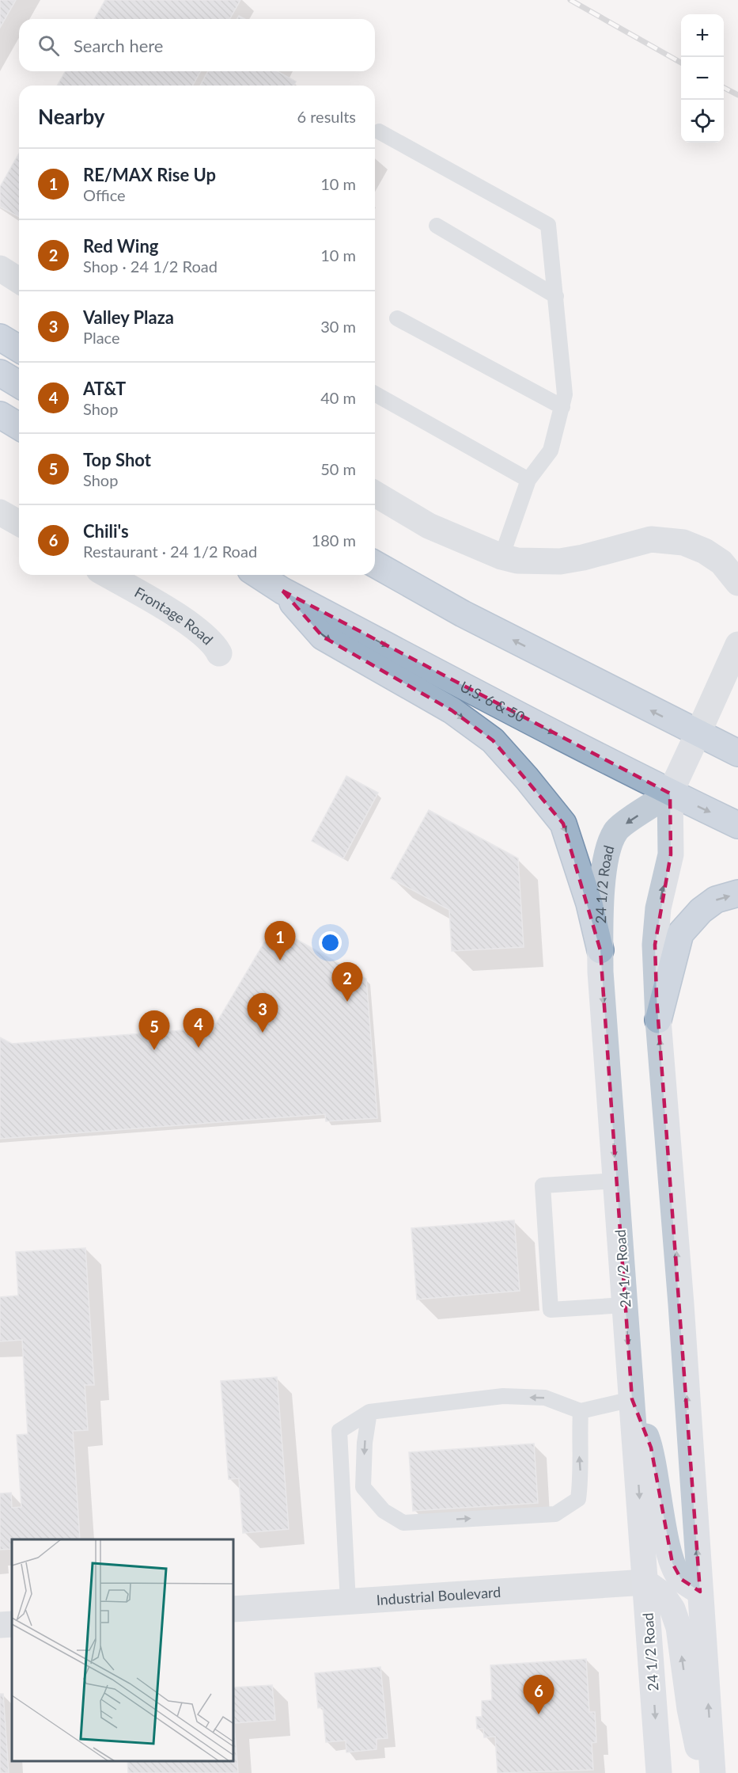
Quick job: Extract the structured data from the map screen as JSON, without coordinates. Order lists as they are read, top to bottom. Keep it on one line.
{"streets":{"highway":["U.S. 6 & 50"],"main road":["24 1/2 Road"],"street":["Frontage Road","Industrial Boulevard"]},"crossings":[["U.S. 6 & 50","24 1/2 Road"],["24 1/2 Road","Industrial Boulevard"]],"page":{"map_buttons":["+","−"],"search":"Search here","heading":["Nearby","6 results"],"list":[{"mark":"1","name":"RE/MAX Rise Up","note":"Office","value":"10 m"},{"mark":"2","name":"Red Wing","note":"Shop · 24 1/2 Road","value":"10 m"},{"mark":"3","name":"Valley Plaza","note":"Place","value":"30 m"},{"mark":"4","name":"AT&T","note":"Shop","value":"40 m"},{"mark":"5","name":"Top Shot","note":"Shop","value":"50 m"},{"mark":"6","name":"Chili's","note":"Restaurant · 24 1/2 Road","value":"180 m"}],"pins":["1","2","3","4","5","6"]}}
